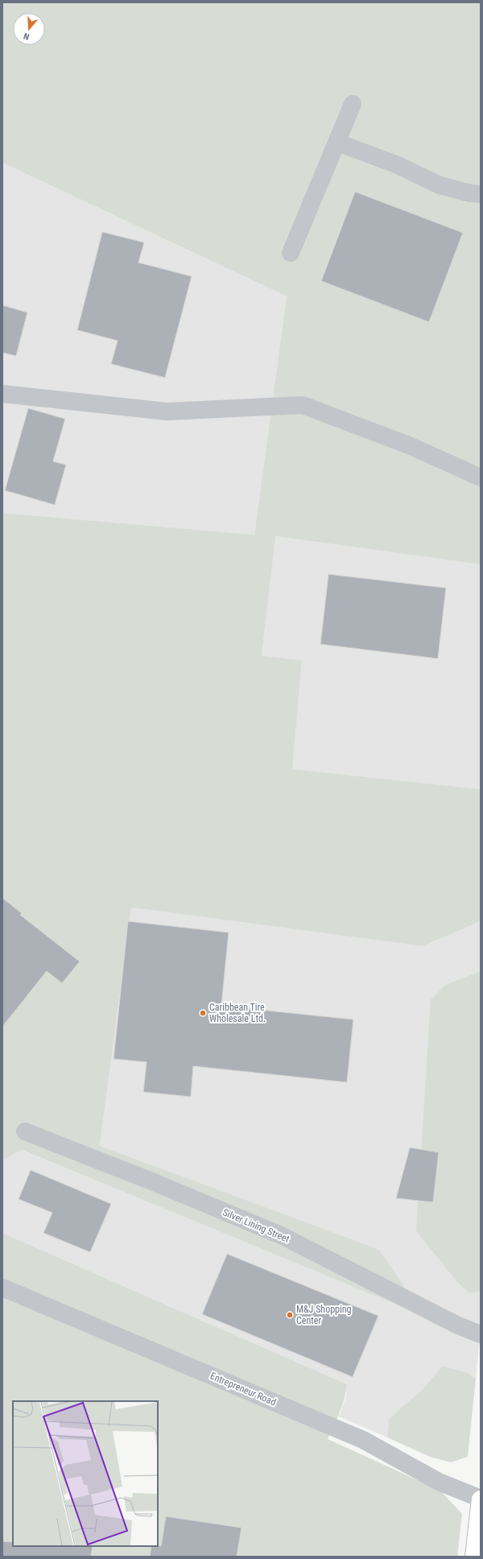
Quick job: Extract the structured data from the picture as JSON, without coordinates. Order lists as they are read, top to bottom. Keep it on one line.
{"streets":{"street":["Silver Lining Street","Entrepreneur Road"]},"places":["Caribbean Tire Wholesale Ltd.","M&J Shopping Center"],"north":"bottom"}
